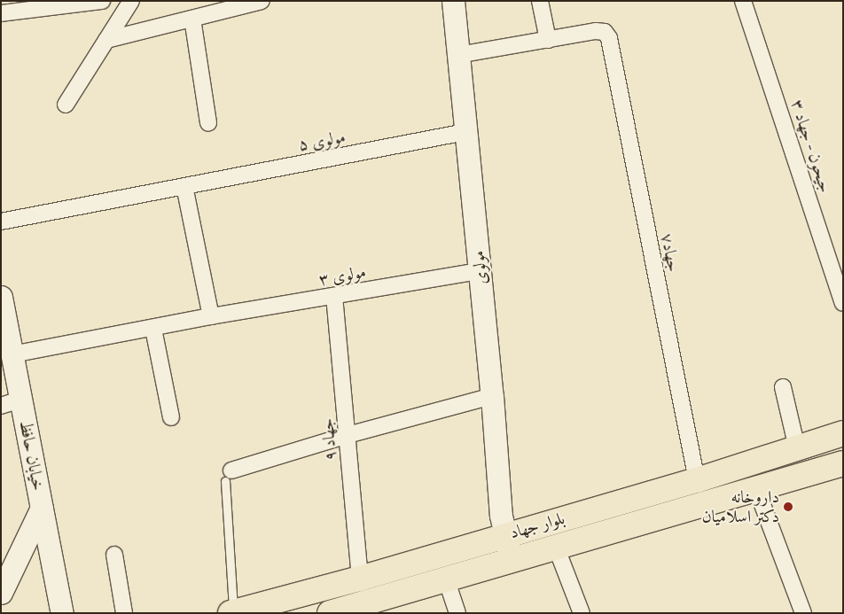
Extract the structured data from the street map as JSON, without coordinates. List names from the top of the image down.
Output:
{
  "streets": {
    "main road": ["بلوار جهاد"],
    "street": [
      "مولوی ۵",
      "جیحون - جهاد ۳",
      "جهاد۷",
      "مولوی",
      "مولوی ۳",
      "جهاد ۹",
      "خیابان حافظ"
    ]
  },
  "crossings": [
    ["مولوی ۵", "مولوی"],
    ["جهاد۷", "بلوار جهاد"],
    ["مولوی", "مولوی ۳"],
    ["مولوی", "بلوار جهاد"],
    ["مولوی ۳", "جهاد ۹"],
    ["مولوی ۳", "خیابان حافظ"],
    ["جهاد ۹", "بلوار جهاد"]
  ],
  "places": ["داروخانه دکتر اسلامیان"]
}
